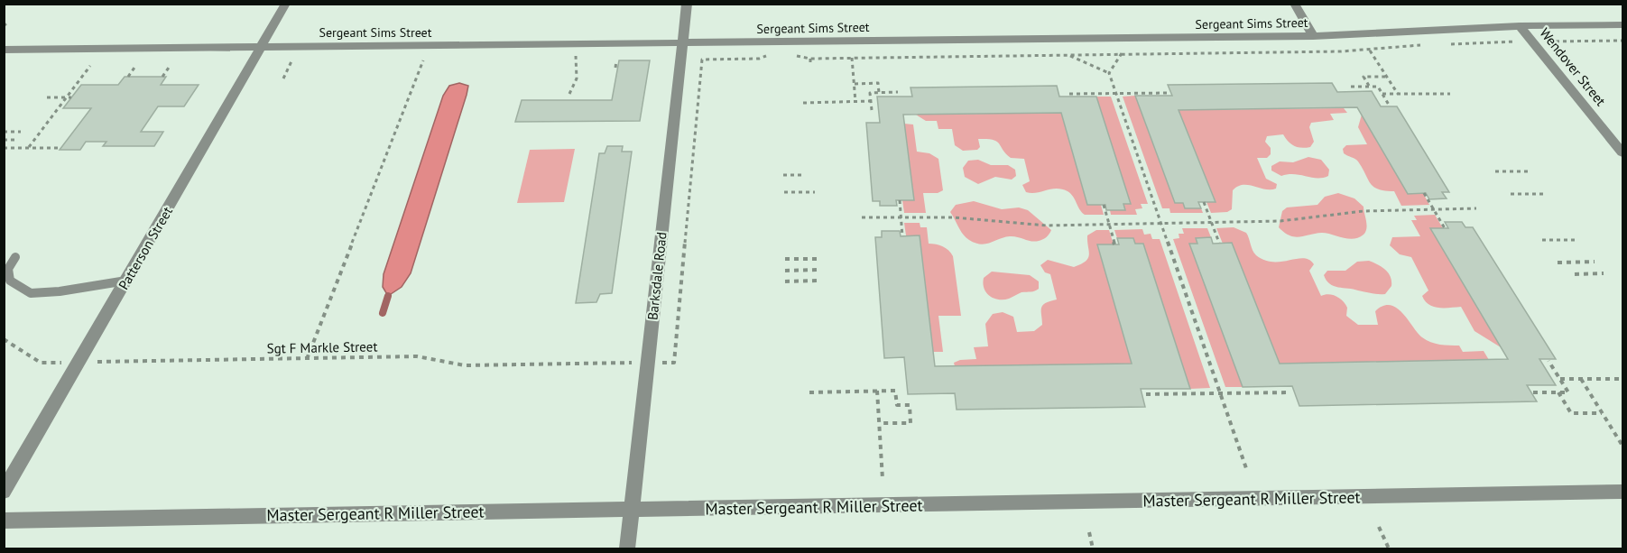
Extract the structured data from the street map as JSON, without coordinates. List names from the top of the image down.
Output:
{
  "streets": {
    "street": [
      "Sergeant Sims Street",
      "Wendover Street",
      "Patterson Street",
      "Barksdale Road",
      "Master Sergeant R Miller Street"
    ],
    "path": ["Sgt F Markle Street"]
  },
  "crossings": [
    ["Sergeant Sims Street", "Wendover Street"],
    ["Sergeant Sims Street", "Patterson Street"],
    ["Sergeant Sims Street", "Barksdale Road"],
    ["Patterson Street", "Sgt F Markle Street"],
    ["Barksdale Road", "Sgt F Markle Street"],
    ["Barksdale Road", "Master Sergeant R Miller Street"]
  ]
}
